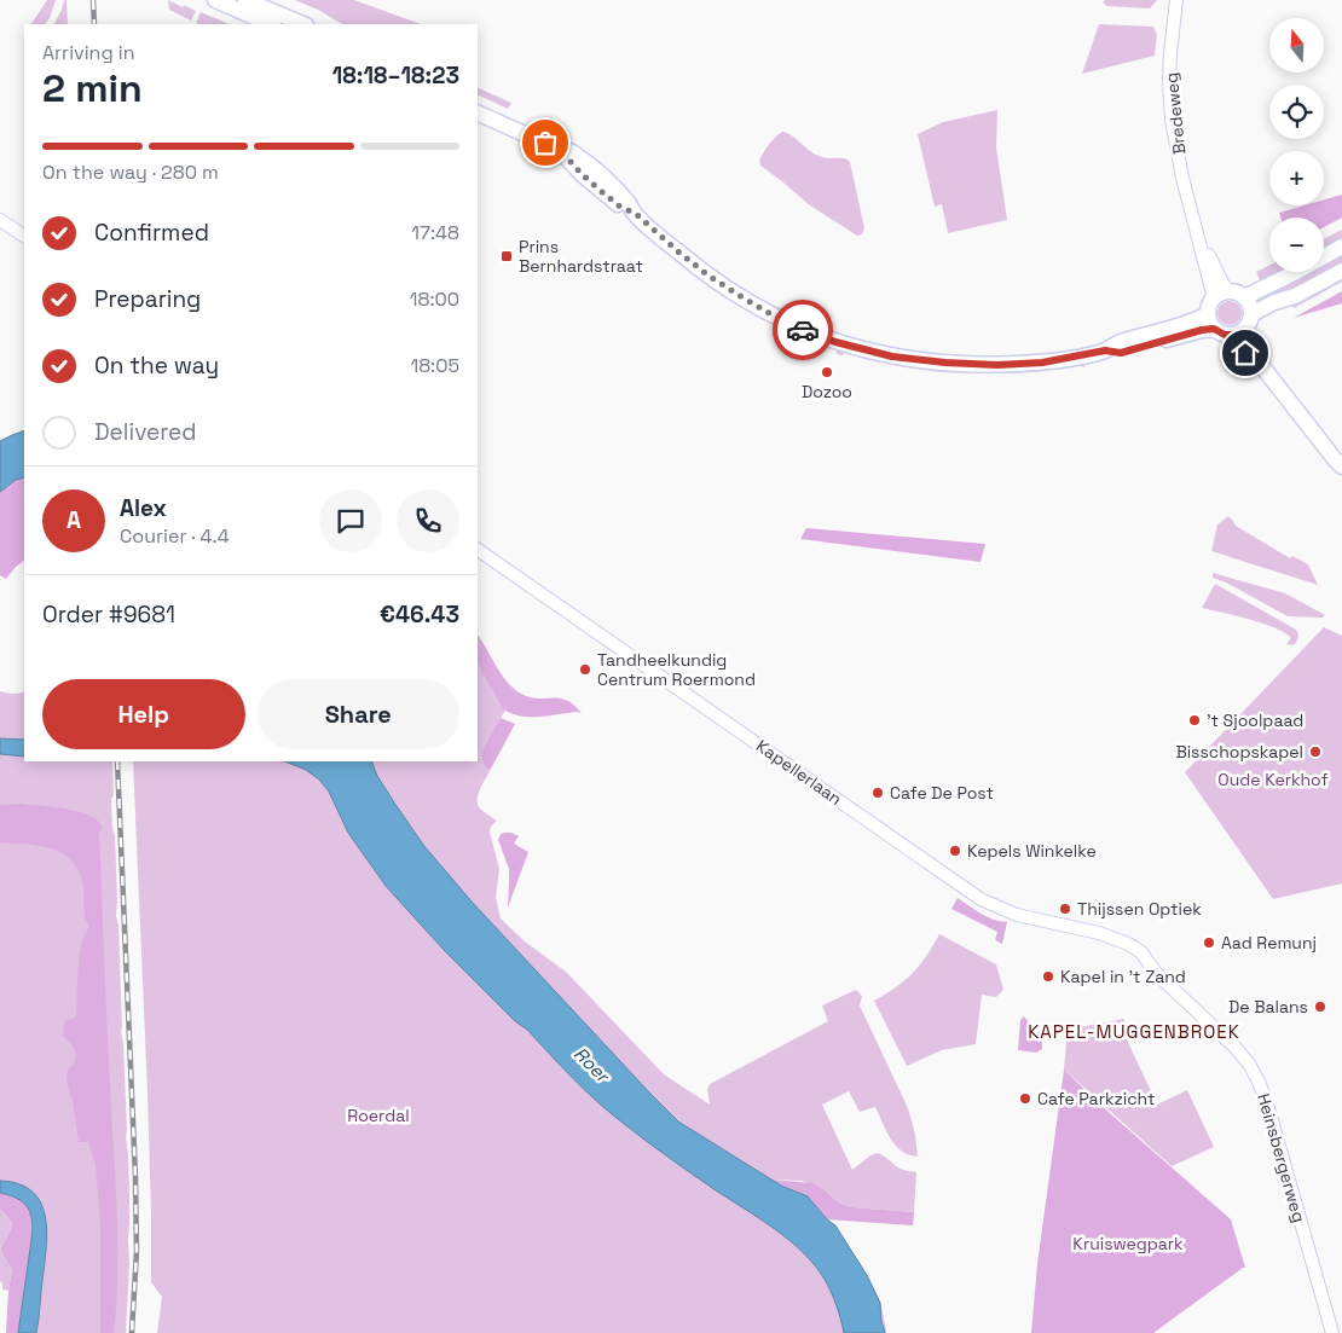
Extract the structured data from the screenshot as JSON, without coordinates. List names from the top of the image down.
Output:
{
  "streets": {
    "street": ["Bredeweg", "Kapellerlaan", "Heinsbergerweg"]
  },
  "crossings": [
    ["Kapellerlaan", "Heinsbergerweg"]
  ],
  "districts": ["KAPEL-MUGGENBROEK"],
  "water": ["Roer"],
  "parks": ["Oude Kerkhof", "Roerdal", "Kruiswegpark"],
  "places": {
    "transit": ["Prins Bernhardstraat"],
    "other": [
      "Dozoo",
      "Tandheelkundig Centrum Roermond",
      "'t Sjoolpaad",
      "Bisschopskapel",
      "Cafe De Post",
      "Kepels Winkelke",
      "Thijssen Optiek",
      "Aad Remunj",
      "Kapel in 't Zand",
      "De Balans",
      "Cafe Parkzicht"
    ]
  },
  "north": "top",
  "page": {
    "map_buttons": ["+", "−"],
    "heading": ["2 min", "Arriving in", "18:18–18:23"],
    "panel": [
      "Alex",
      "Courier · 4.4",
      "Order #9681",
      "€46.43"
    ],
    "bar": "On the way · 280 m",
    "list": [
      ["Confirmed", "17:48"],
      ["Preparing", "18:00"],
      ["On the way", "18:05"],
      "Delivered"
    ],
    "round": "A",
    "buttons": ["Help", "Share"]
  }
}
